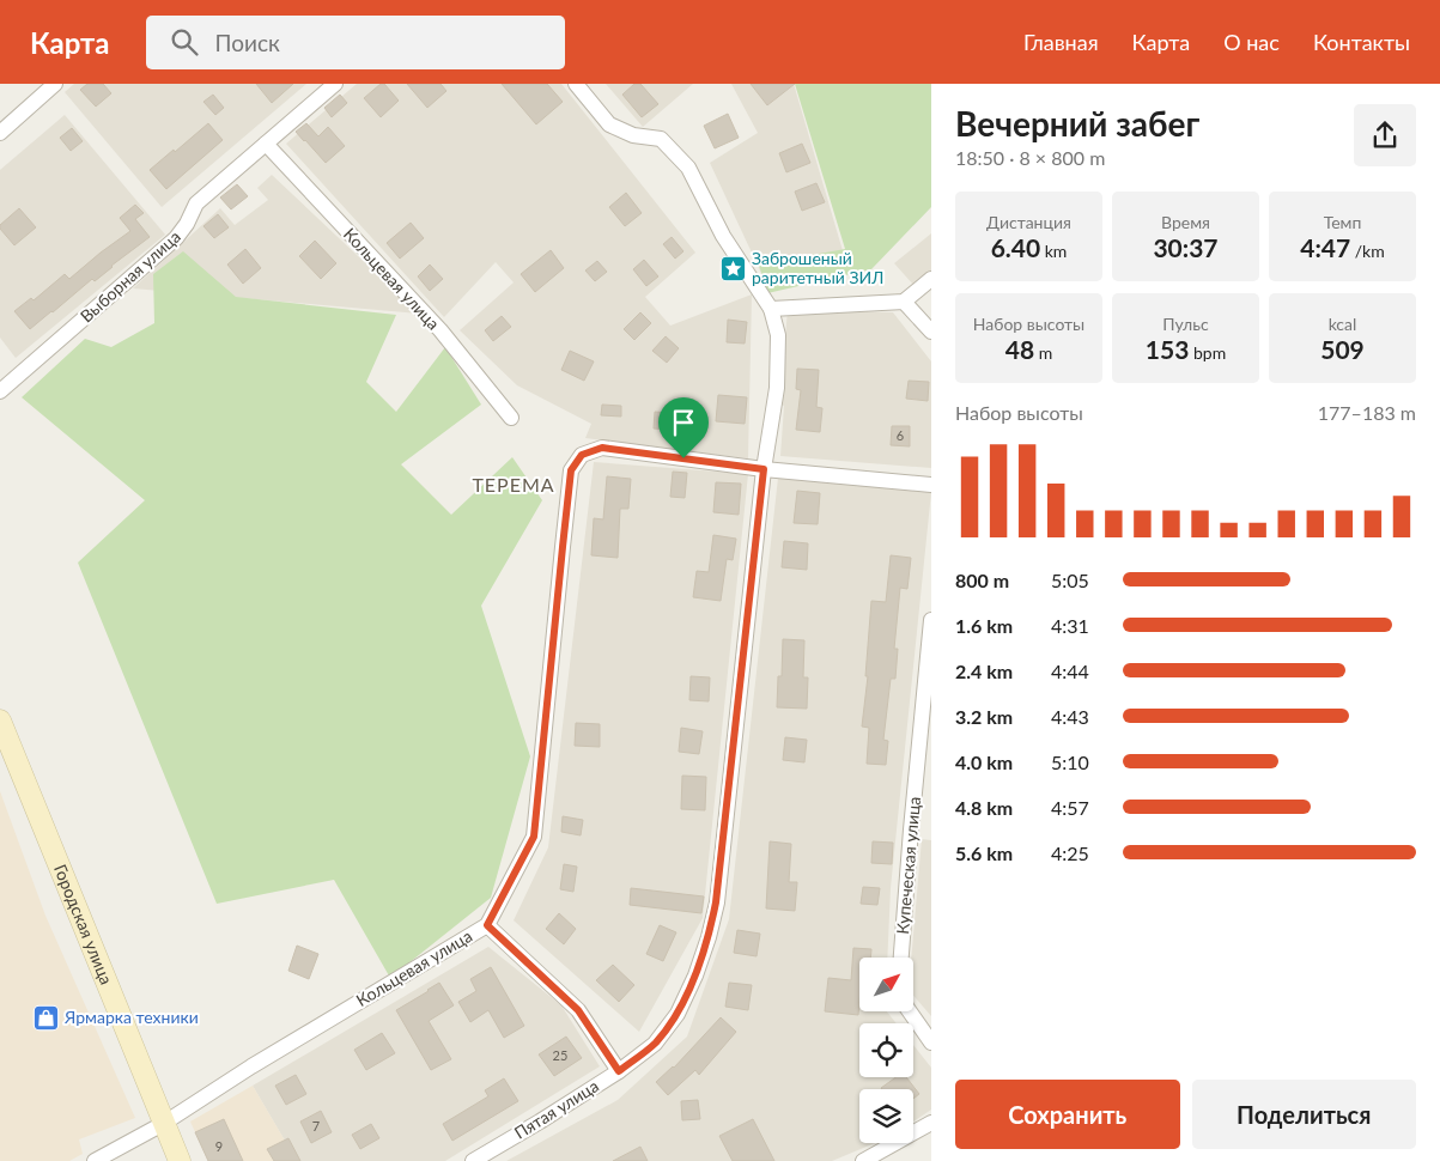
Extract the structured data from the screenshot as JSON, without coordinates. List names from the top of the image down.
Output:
{
  "streets": {
    "street": [
      "Выборная улица",
      "Кольцевая улица",
      "Купеческая улица",
      "Городская улица",
      "Пятая улица"
    ]
  },
  "crossings": [
    ["Выборная улица", "Кольцевая улица"],
    ["Кольцевая улица", "Городская улица"],
    ["Кольцевая улица", "Пятая улица"]
  ],
  "districts": ["ТЕРЕМА"],
  "places": {
    "place": ["Заброшеный раритетный ЗИЛ"],
    "shop": ["Ярмарка техники"]
  },
  "house_numbers": [
    "6",
    "25",
    "7",
    "9"
  ],
  "north": "top right",
  "page": {
    "header": "Карта",
    "search": "Поиск",
    "nav": [
      "Главная",
      "Карта",
      "О нас",
      "Контакты"
    ],
    "heading": ["Вечерний забег", "18:50 · 8 × 800 m"],
    "stats": [
      ["Дистанция", "6.40 km"],
      ["Время", "30:37"],
      ["Темп", "4:47 /km"],
      ["Набор высоты", "48 m"],
      ["Пульс", "153 bpm"],
      ["kcal", "509"]
    ],
    "chart": ["Набор высоты", "177–183 m"],
    "list": [
      {
        "name": "800 m",
        "note": "5:05"
      },
      {
        "name": "1.6 km",
        "note": "4:31"
      },
      {
        "name": "2.4 km",
        "note": "4:44"
      },
      {
        "name": "3.2 km",
        "note": "4:43"
      },
      {
        "name": "4.0 km",
        "note": "5:10"
      },
      {
        "name": "4.8 km",
        "note": "4:57"
      },
      {
        "name": "5.6 km",
        "note": "4:25"
      }
    ],
    "buttons": ["Сохранить", "Поделиться"]
  }
}
